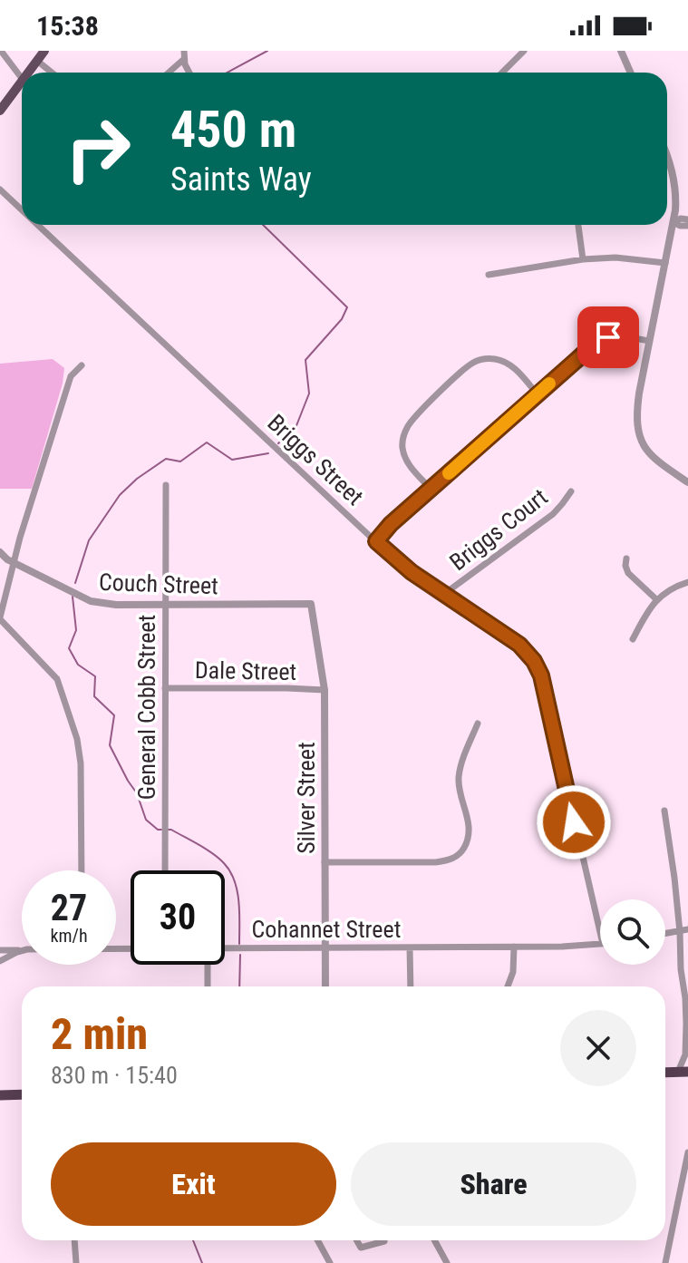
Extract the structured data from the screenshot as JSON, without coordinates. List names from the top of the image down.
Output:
{
  "streets": {
    "street": [
      "Briggs Street",
      "Briggs Court",
      "Couch Street",
      "Dale Street",
      "General Cobb Street",
      "Silver Street",
      "Cohannet Street"
    ]
  },
  "crossings": [
    ["Briggs Street", "Briggs Court"],
    ["Couch Street", "General Cobb Street"],
    ["Couch Street", "Silver Street"],
    ["Dale Street", "General Cobb Street"],
    ["Dale Street", "Silver Street"],
    ["Silver Street", "Cohannet Street"]
  ],
  "page": {
    "status": "15:38",
    "turn": ["450 m", "Saints Way"],
    "speed": "27 km/h",
    "limit": "30",
    "heading": ["2 min", "830 m · 15:40"],
    "buttons": ["Exit", "Share"]
  }
}
